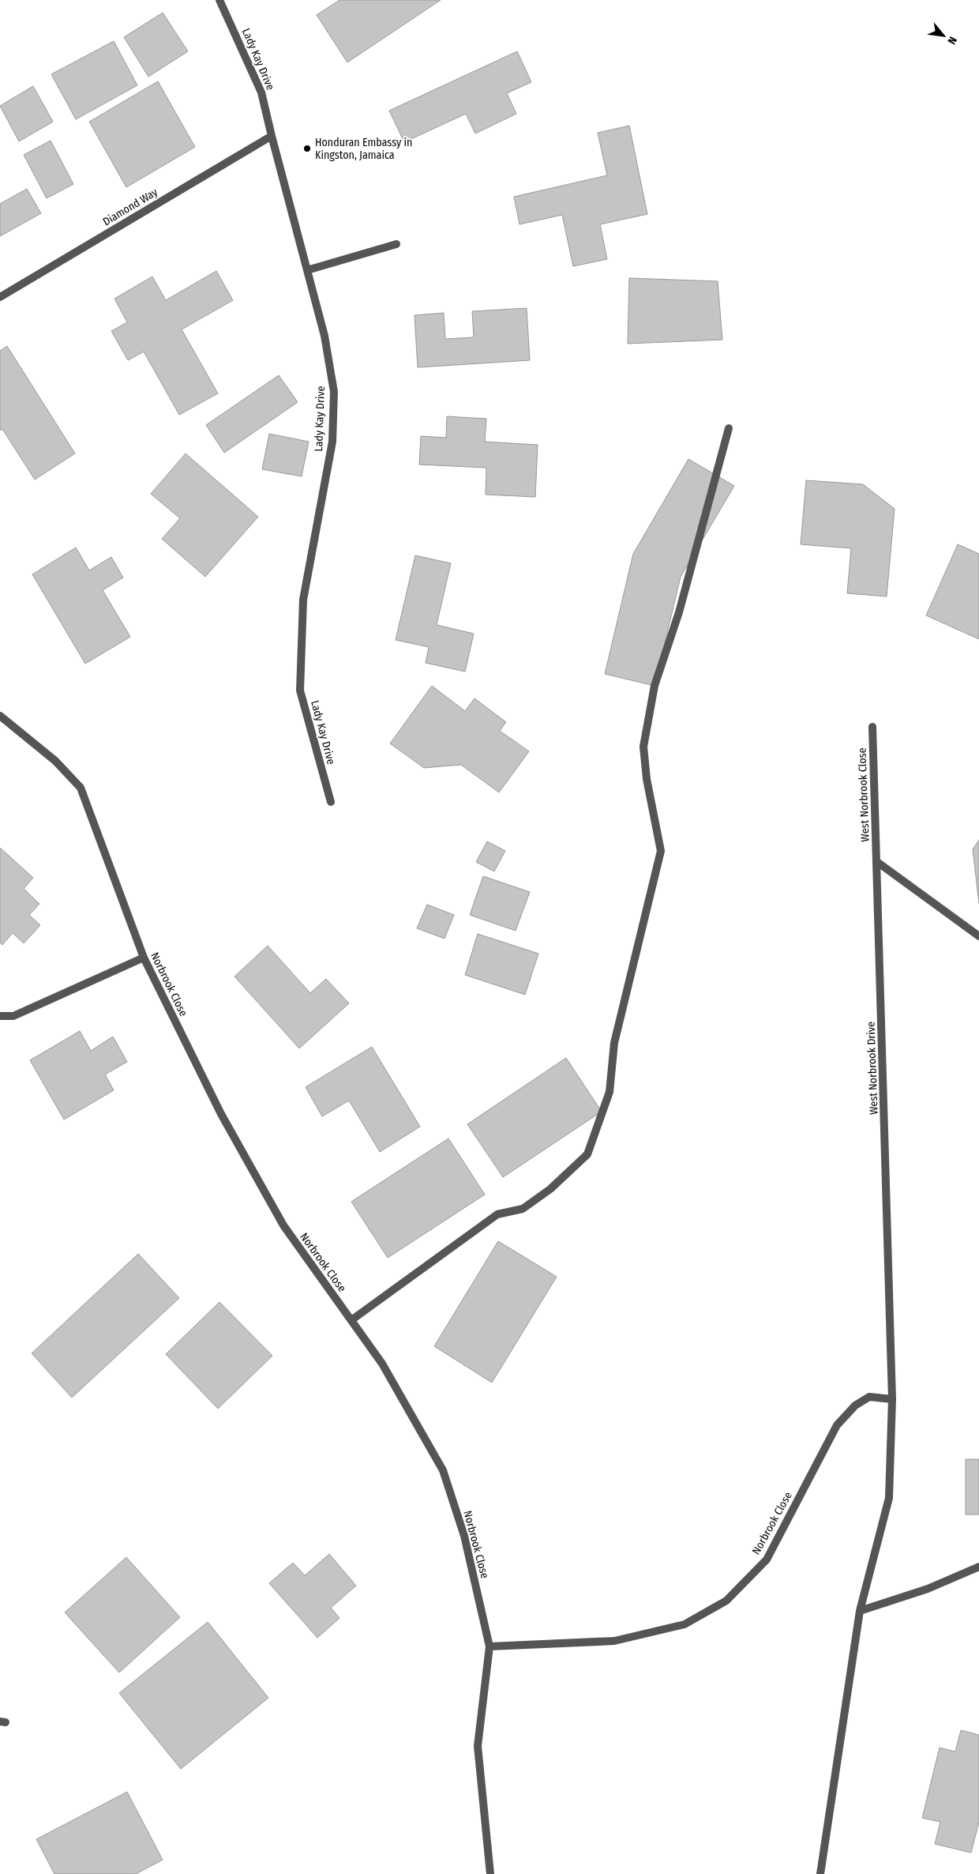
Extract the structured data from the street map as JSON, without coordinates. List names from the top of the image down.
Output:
{
  "streets": {
    "street": [
      "Lady Kay Drive",
      "Diamond Way",
      "West Norbrook Close",
      "Norbrook Close",
      "West Norbrook Drive"
    ]
  },
  "crossings": [
    ["Lady Kay Drive", "Diamond Way"],
    ["West Norbrook Close", "West Norbrook Drive"],
    ["Norbrook Close", "West Norbrook Drive"]
  ],
  "places": ["Honduran Embassy in Kingston, Jamaica"],
  "north": "bottom right"
}
